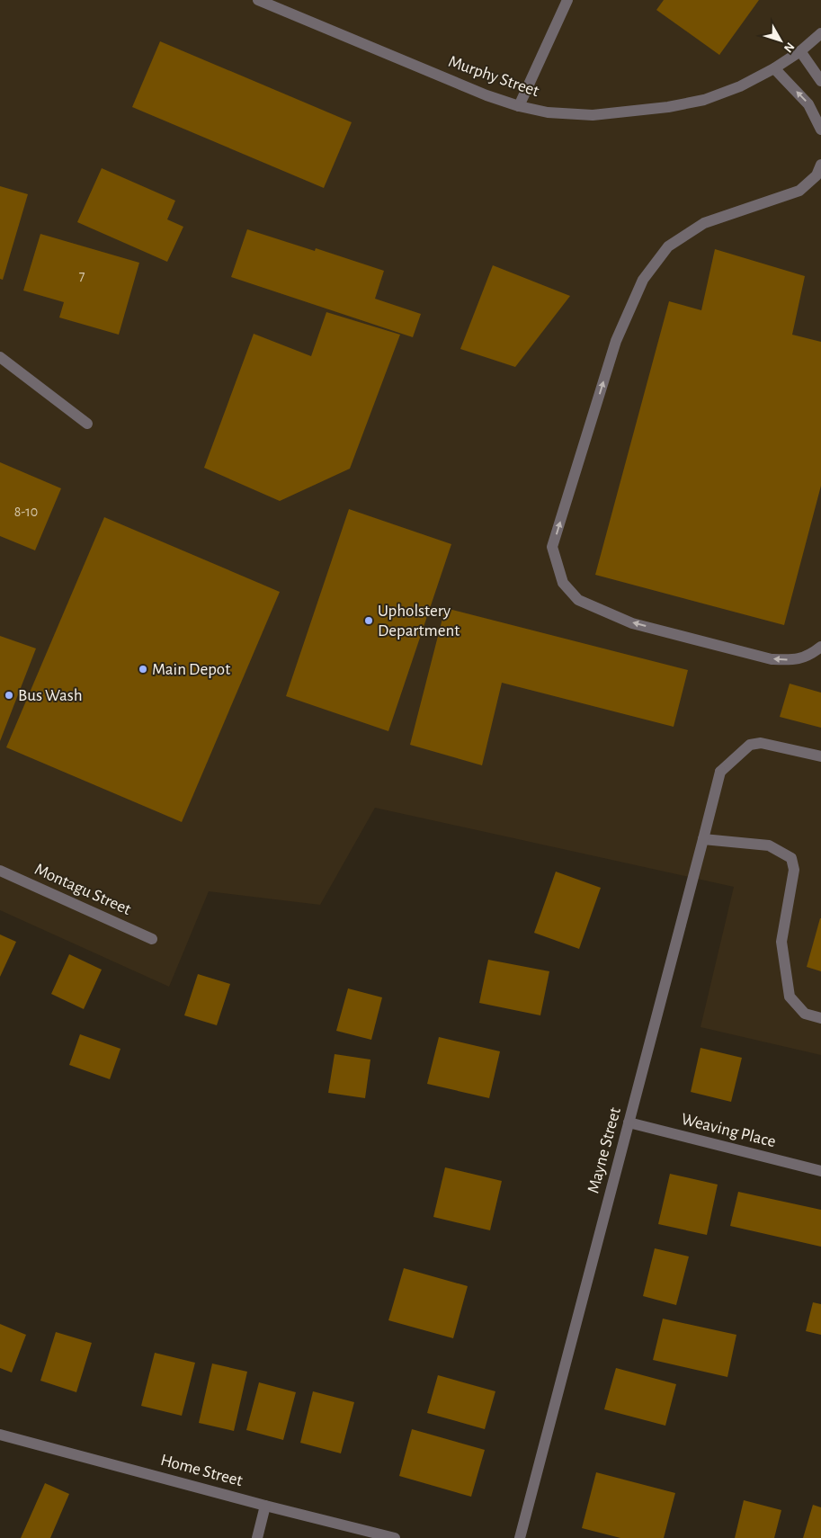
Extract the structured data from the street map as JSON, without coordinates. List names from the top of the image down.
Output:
{
  "streets": {
    "street": [
      "Murphy Street",
      "Montagu Street",
      "Weaving Place",
      "Mayne Street",
      "Home Street"
    ]
  },
  "crossings": [
    ["Weaving Place", "Mayne Street"]
  ],
  "places": ["Upholstery Department", "Main Depot", "Bus Wash"],
  "house_numbers": ["7", "8-10"],
  "north": "bottom right"
}
